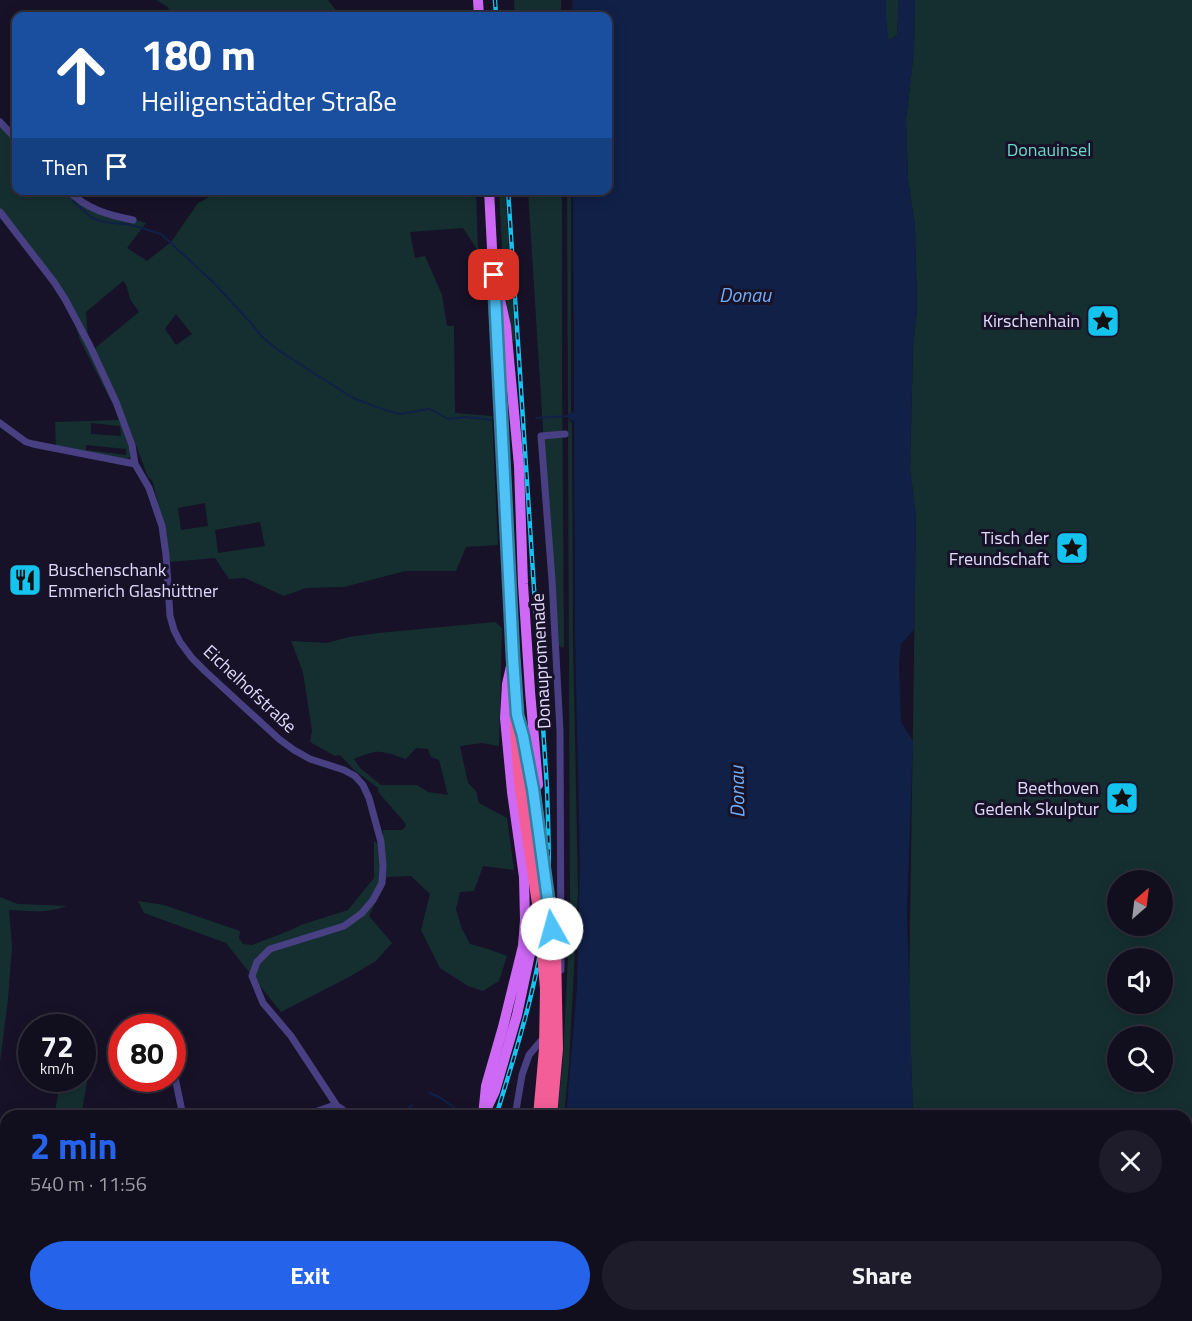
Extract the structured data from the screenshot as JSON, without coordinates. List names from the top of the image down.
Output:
{
  "streets": {
    "street": ["Donaupromenade", "Eichelhofstraße"]
  },
  "water": ["Donau"],
  "parks": ["Donauinsel"],
  "places": {
    "place": ["Kirschenhain", "Tisch der Freundschaft", "Beethoven Gedenk Skulptur"],
    "restaurant": ["Buschenschank Emmerich Glashüttner"]
  },
  "north": "top right",
  "page": {
    "turn": ["180 m", "Heiligenstädter Straße"],
    "then": "Then",
    "speed": "72 km/h",
    "limit": "80",
    "heading": ["2 min", "540 m · 11:56"],
    "buttons": ["Exit", "Share"]
  }
}
